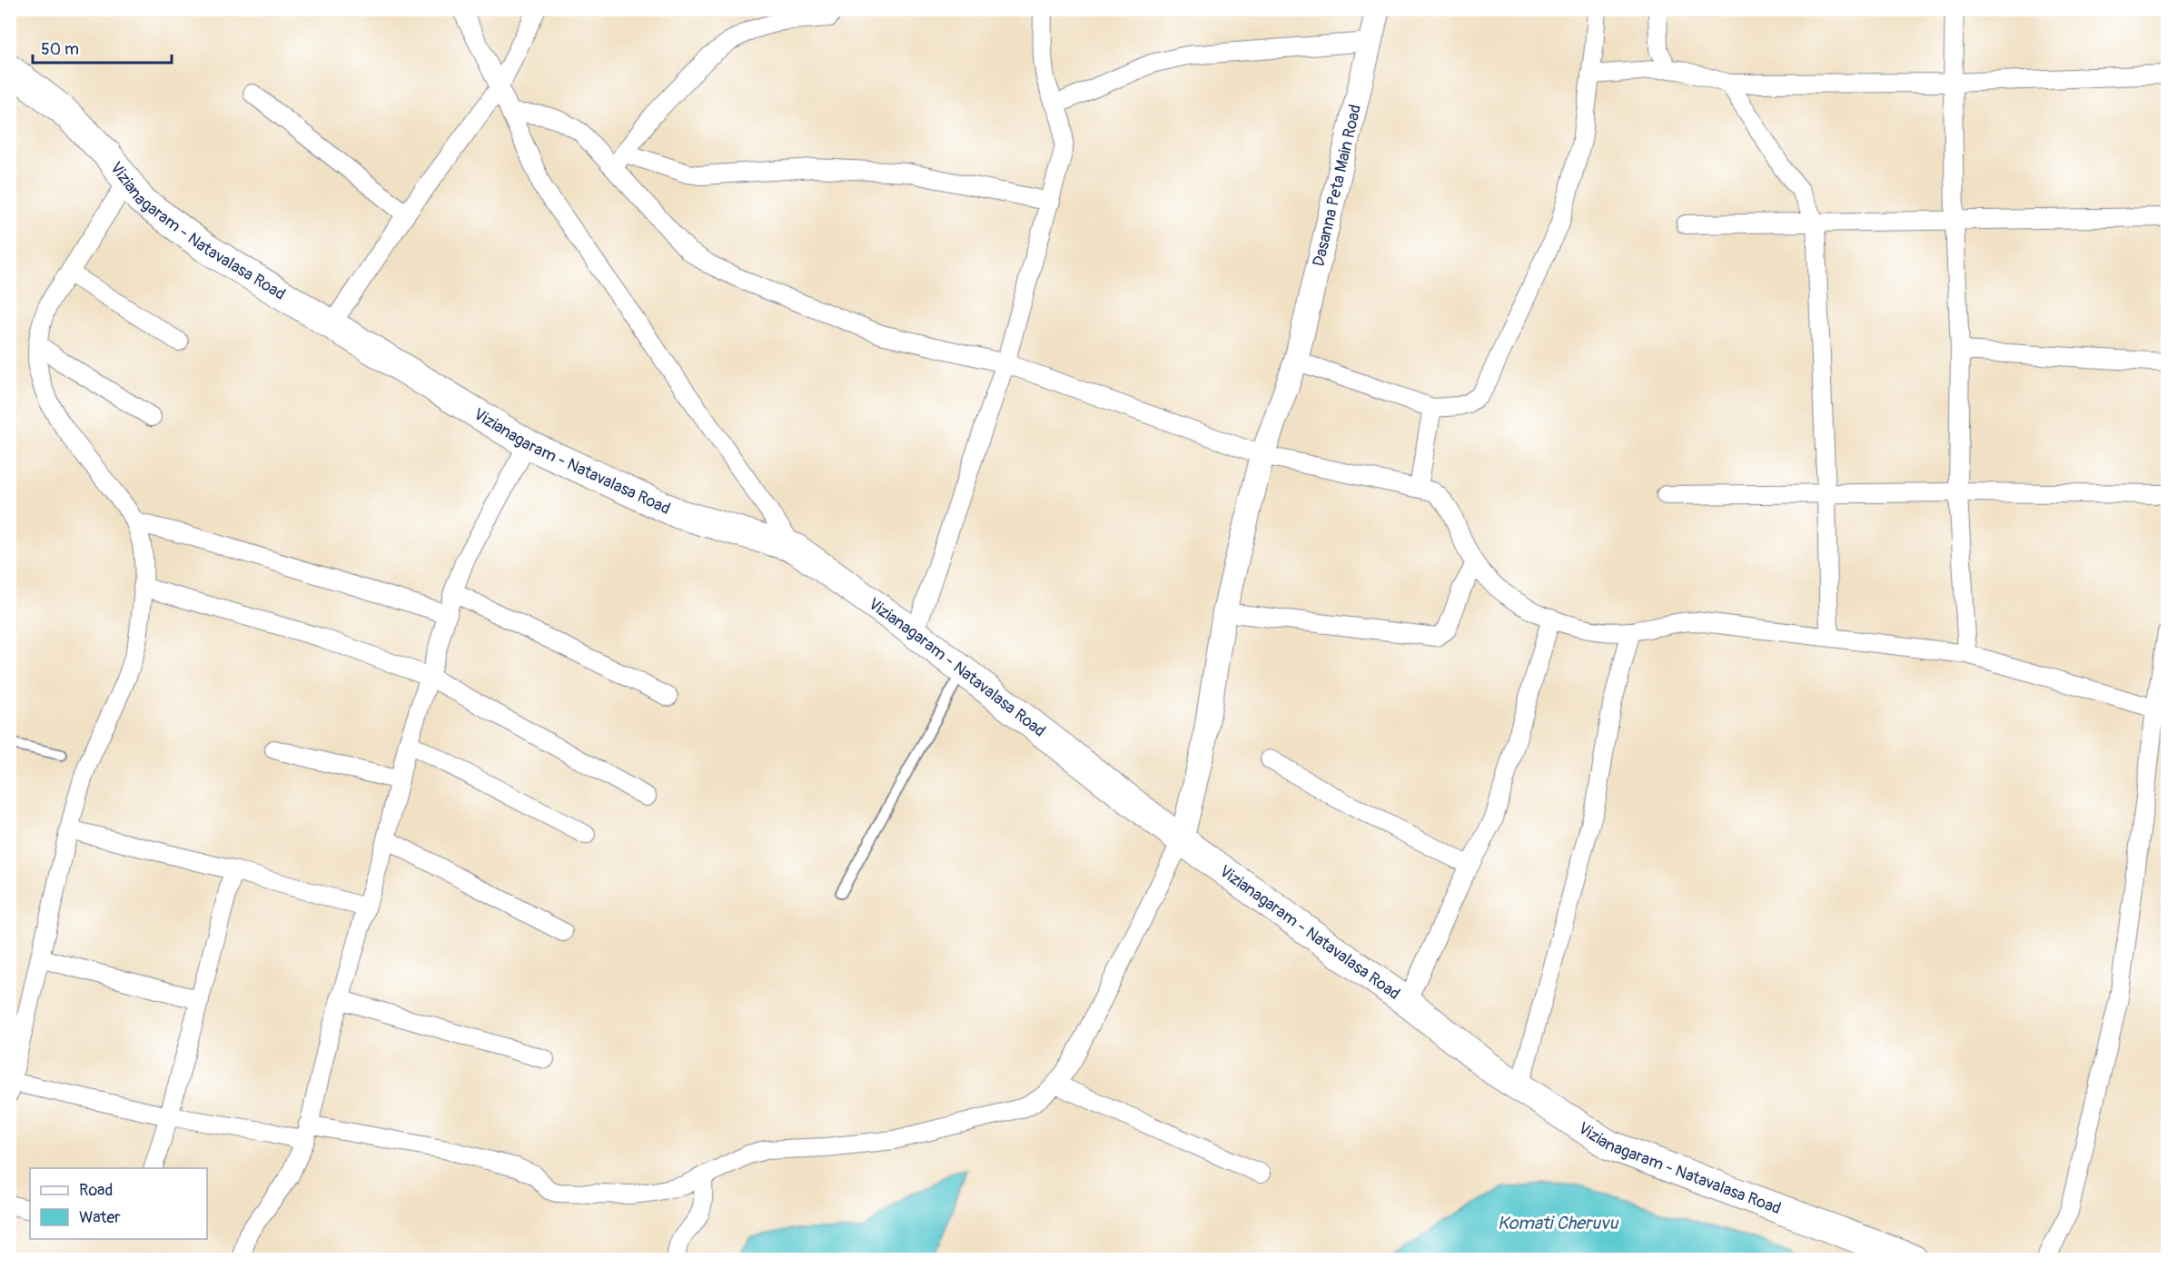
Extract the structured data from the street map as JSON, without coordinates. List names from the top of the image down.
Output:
{
  "streets": {
    "main road": ["Vizianagaram - Natavalasa Road"],
    "street": ["Dasanna Peta Main Road"]
  },
  "crossings": [
    ["Dasanna Peta Main Road", "Vizianagaram - Natavalasa Road"]
  ],
  "water": ["Komati Cheruvu"],
  "legend": ["Road", "Water"],
  "scale_bar": "50 m"
}
